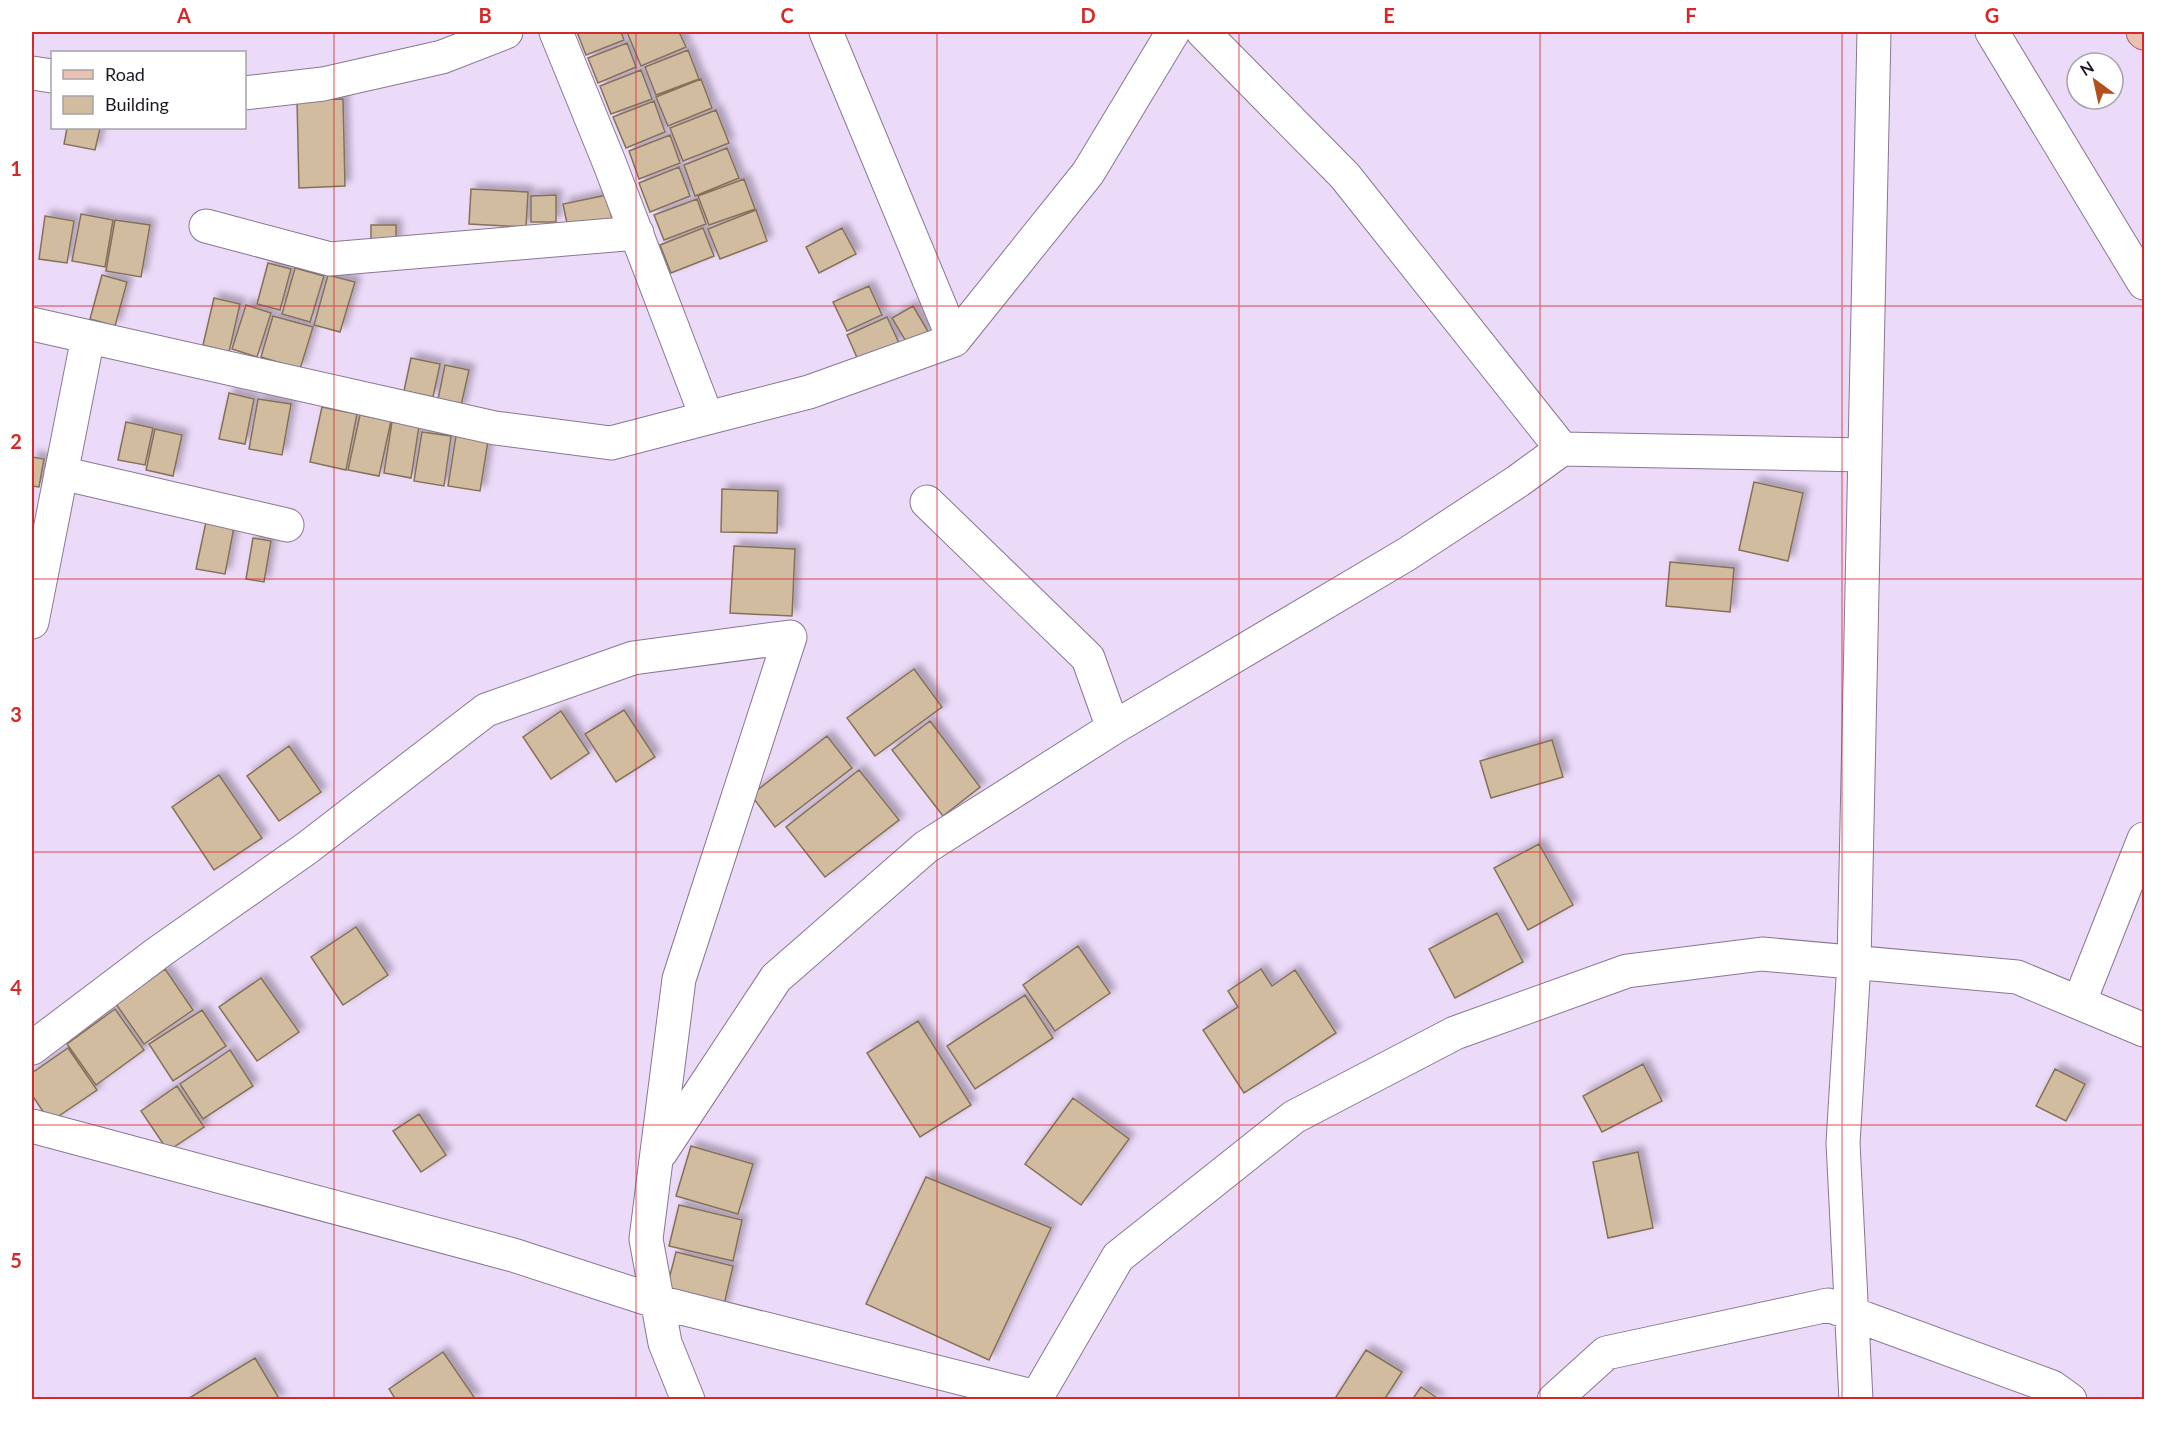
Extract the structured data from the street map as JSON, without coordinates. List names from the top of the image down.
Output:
{
  "legend": ["Road", "Building"],
  "north": "top left",
  "grid": {
    "columns": [
      "A",
      "B",
      "C",
      "D",
      "E",
      "F",
      "G"
    ],
    "rows": [
      "1",
      "2",
      "3",
      "4",
      "5"
    ]
  }
}
